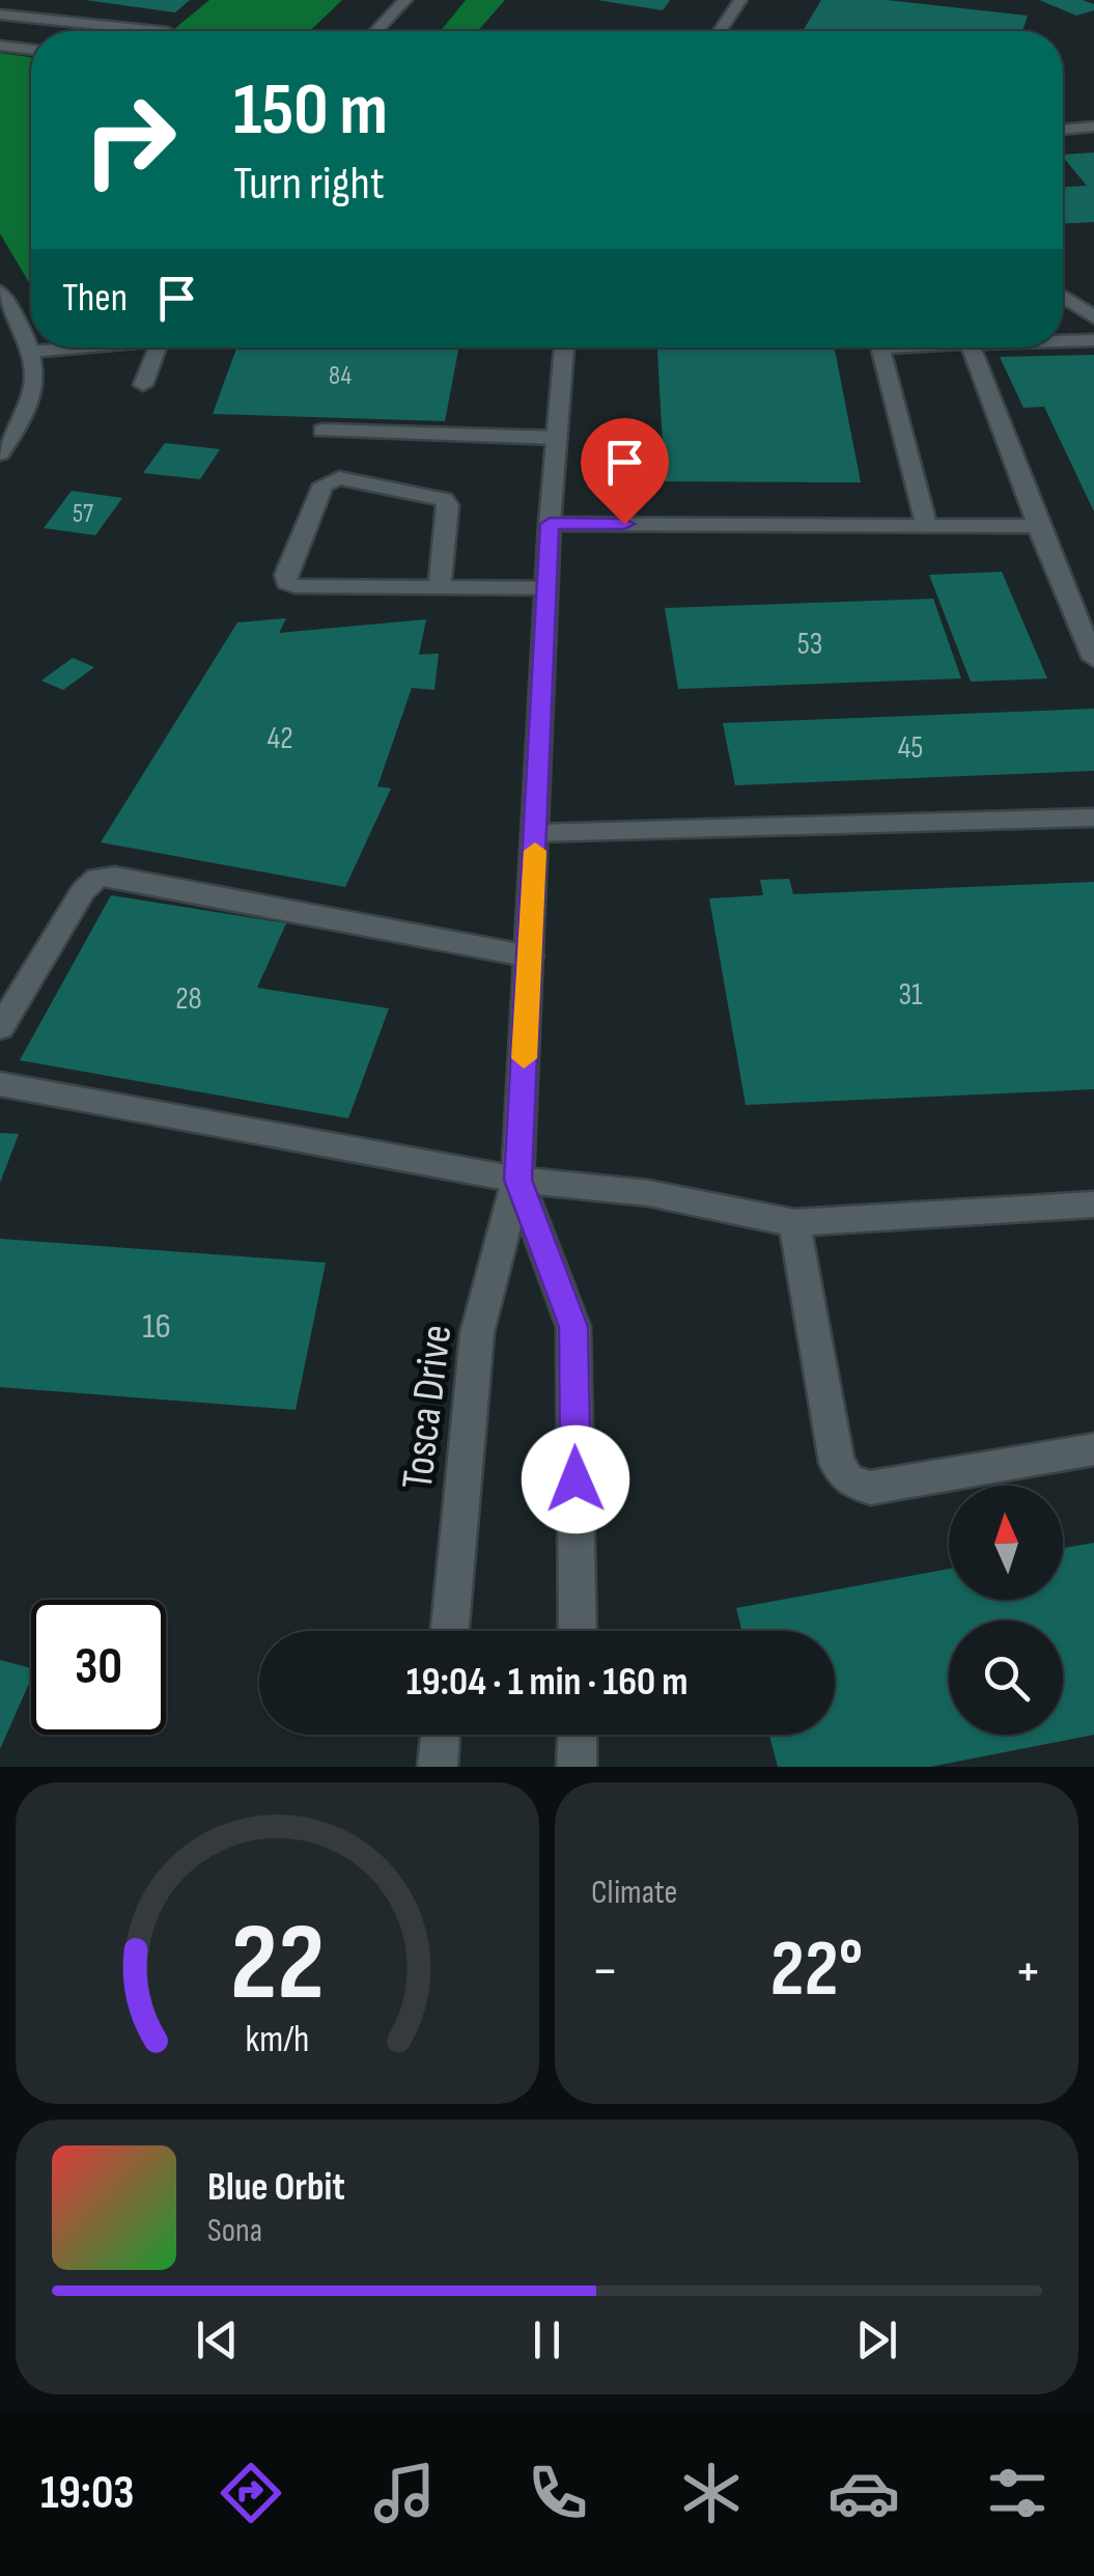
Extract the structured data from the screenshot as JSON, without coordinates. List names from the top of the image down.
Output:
{
  "streets": {
    "street": ["Tosca Drive"]
  },
  "house_numbers": [
    "84",
    "57",
    "53",
    "42",
    "45",
    "31",
    "28",
    "16"
  ],
  "north": "top",
  "page": {
    "turn": ["150 m", "Turn right"],
    "then": "Then",
    "limit": "30",
    "trip": "19:04 · 1 min · 160 m",
    "tile": "Climate",
    "heat": ["−", "22°", "+"],
    "song": ["Blue Orbit", "Sona"],
    "tabs": "19:03",
    "gauge": ["22", "km/h"]
  }
}
